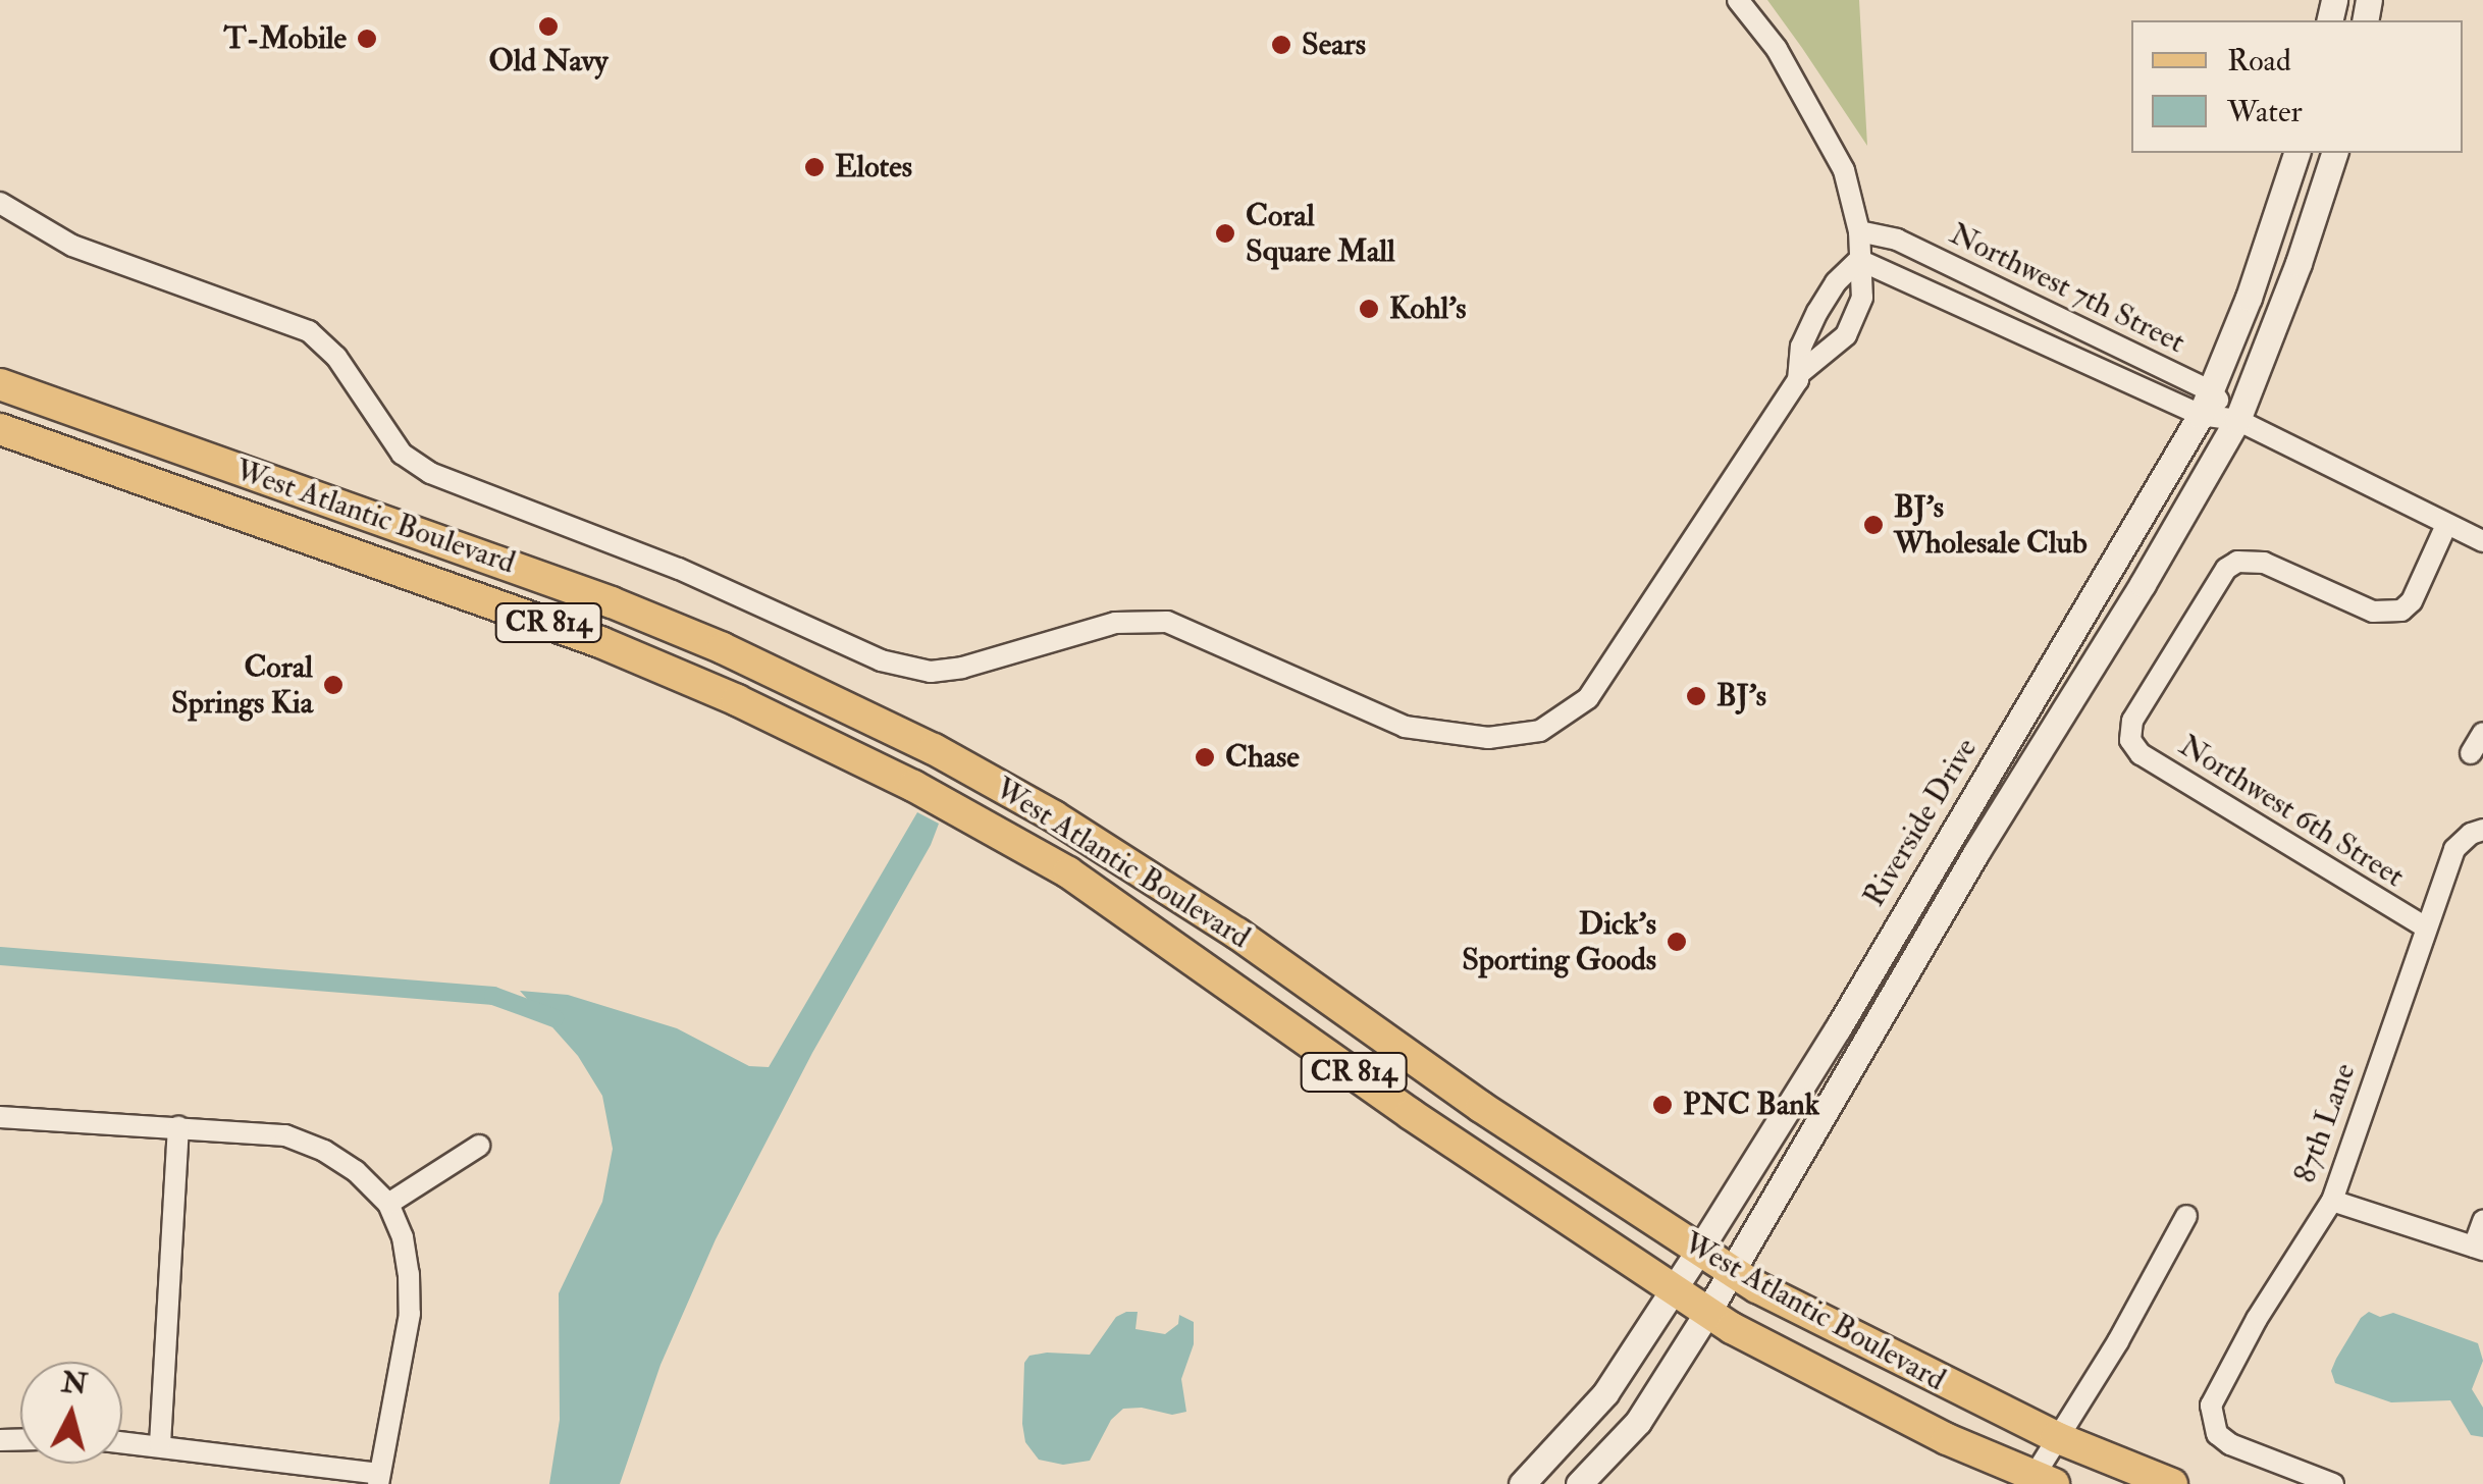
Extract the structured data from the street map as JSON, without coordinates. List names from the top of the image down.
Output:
{
  "streets": {
    "main road": ["West Atlantic Boulevard", "CR 814"],
    "street": [
      "Northwest 7th Street",
      "Northwest 6th Street",
      "Riverside Drive",
      "87th Lane"
    ]
  },
  "crossings": [
    ["Northwest 7th Street", "Northwest 6th Street"],
    ["Northwest 7th Street", "Riverside Drive"],
    ["West Atlantic Boulevard", "Riverside Drive"],
    ["Northwest 6th Street", "87th Lane"]
  ],
  "places": [
    "Old Navy",
    "T-Mobile",
    "Sears",
    "Elotes",
    "Coral Square Mall",
    "Kohl's",
    "BJ's Wholesale Club",
    "Coral Springs Kia",
    "BJ's",
    "Chase",
    "Dick's Sporting Goods",
    "PNC Bank"
  ],
  "legend": ["Road", "Water"],
  "north": "top"
}
